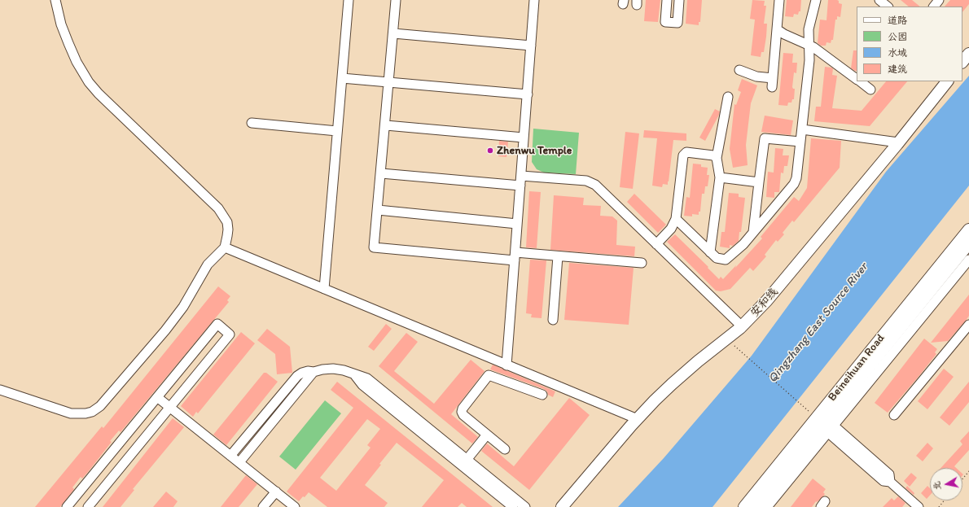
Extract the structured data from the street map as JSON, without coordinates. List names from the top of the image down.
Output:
{
  "streets": {
    "main road": ["安和线", "Beineihuan Road"]
  },
  "water": ["Qingzhang East Source River"],
  "places": ["Zhenwu Temple"],
  "legend": [
    "道路",
    "公园",
    "水域",
    "建筑"
  ],
  "north": "left"
}
